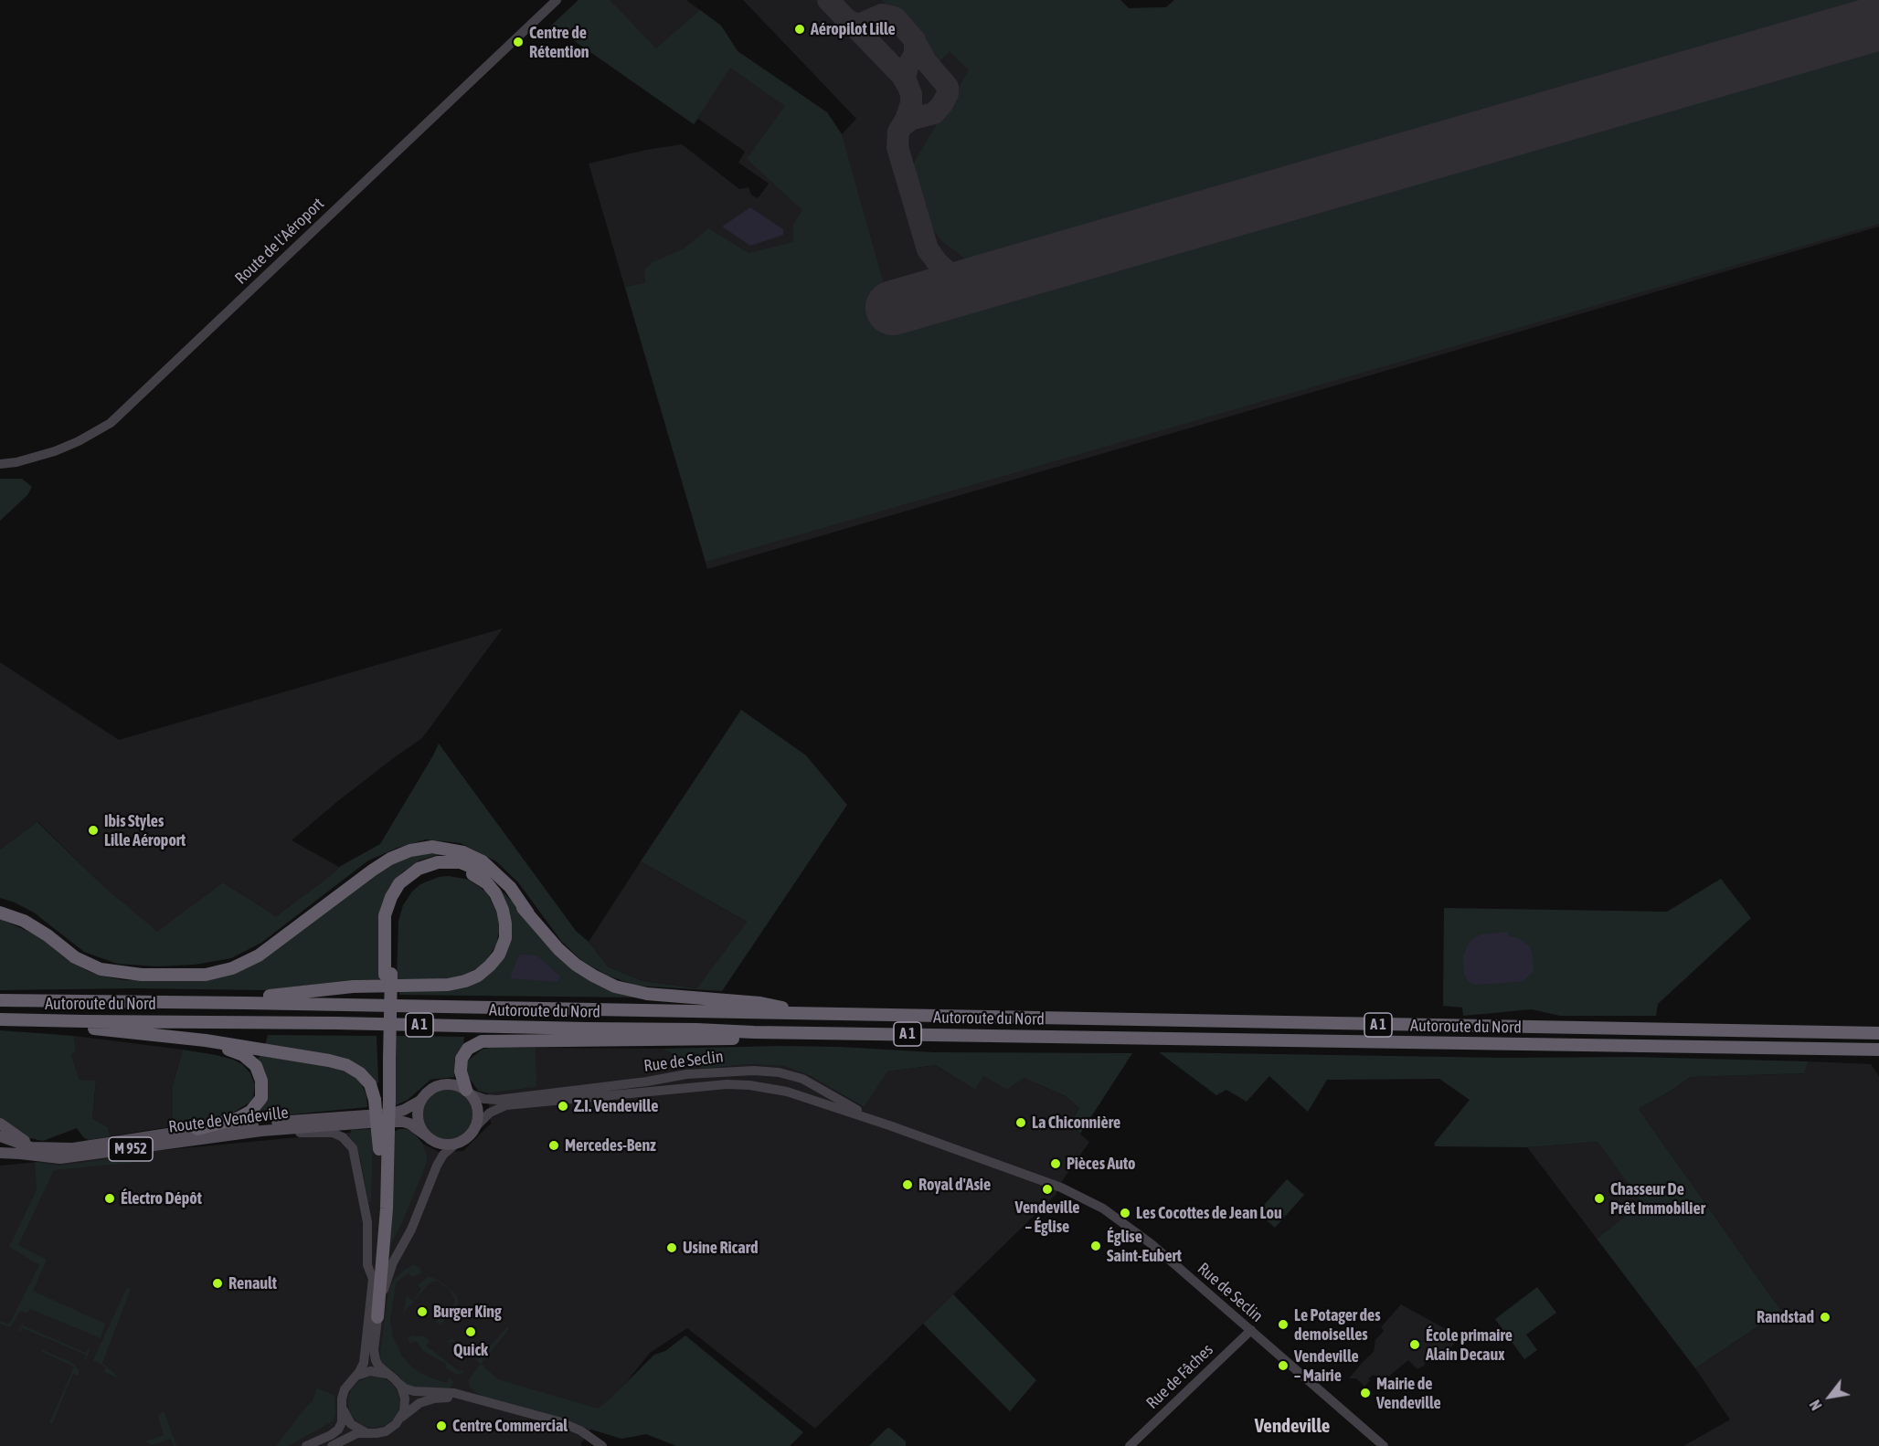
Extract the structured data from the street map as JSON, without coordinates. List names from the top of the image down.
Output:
{
  "streets": {
    "highway": ["Autoroute du Nord", "A 1"],
    "main road": ["Route de Vendeville", "M 952"],
    "street": ["Route de l'Aéroport", "Rue de Seclin", "Rue de Fâches"]
  },
  "crossings": [
    ["Rue de Seclin", "Route de Vendeville"],
    ["Rue de Seclin", "Rue de Fâches"],
    ["Route de Vendeville", "M 952"]
  ],
  "districts": ["Vendeville"],
  "places": [
    "Aéropilot Lille",
    "Centre de Rétention",
    "Ibis Styles Lille Aéroport",
    "Z.I. Vendeville",
    "La Chiconnière",
    "Mercedes-Benz",
    "Pièces Auto",
    "Royal d'Asie",
    "Vendeville – Église",
    "Électro Dépôt",
    "Chasseur De Prêt Immobilier",
    "Les Cocottes de Jean Lou",
    "Église Saint-Eubert",
    "Usine Ricard",
    "Renault",
    "Burger King",
    "Randstad",
    "Le Potager des demoiselles",
    "Quick",
    "École primaire Alain Decaux",
    "Vendeville – Mairie",
    "Mairie de Vendeville",
    "Centre Commercial"
  ],
  "north": "bottom left"
}
